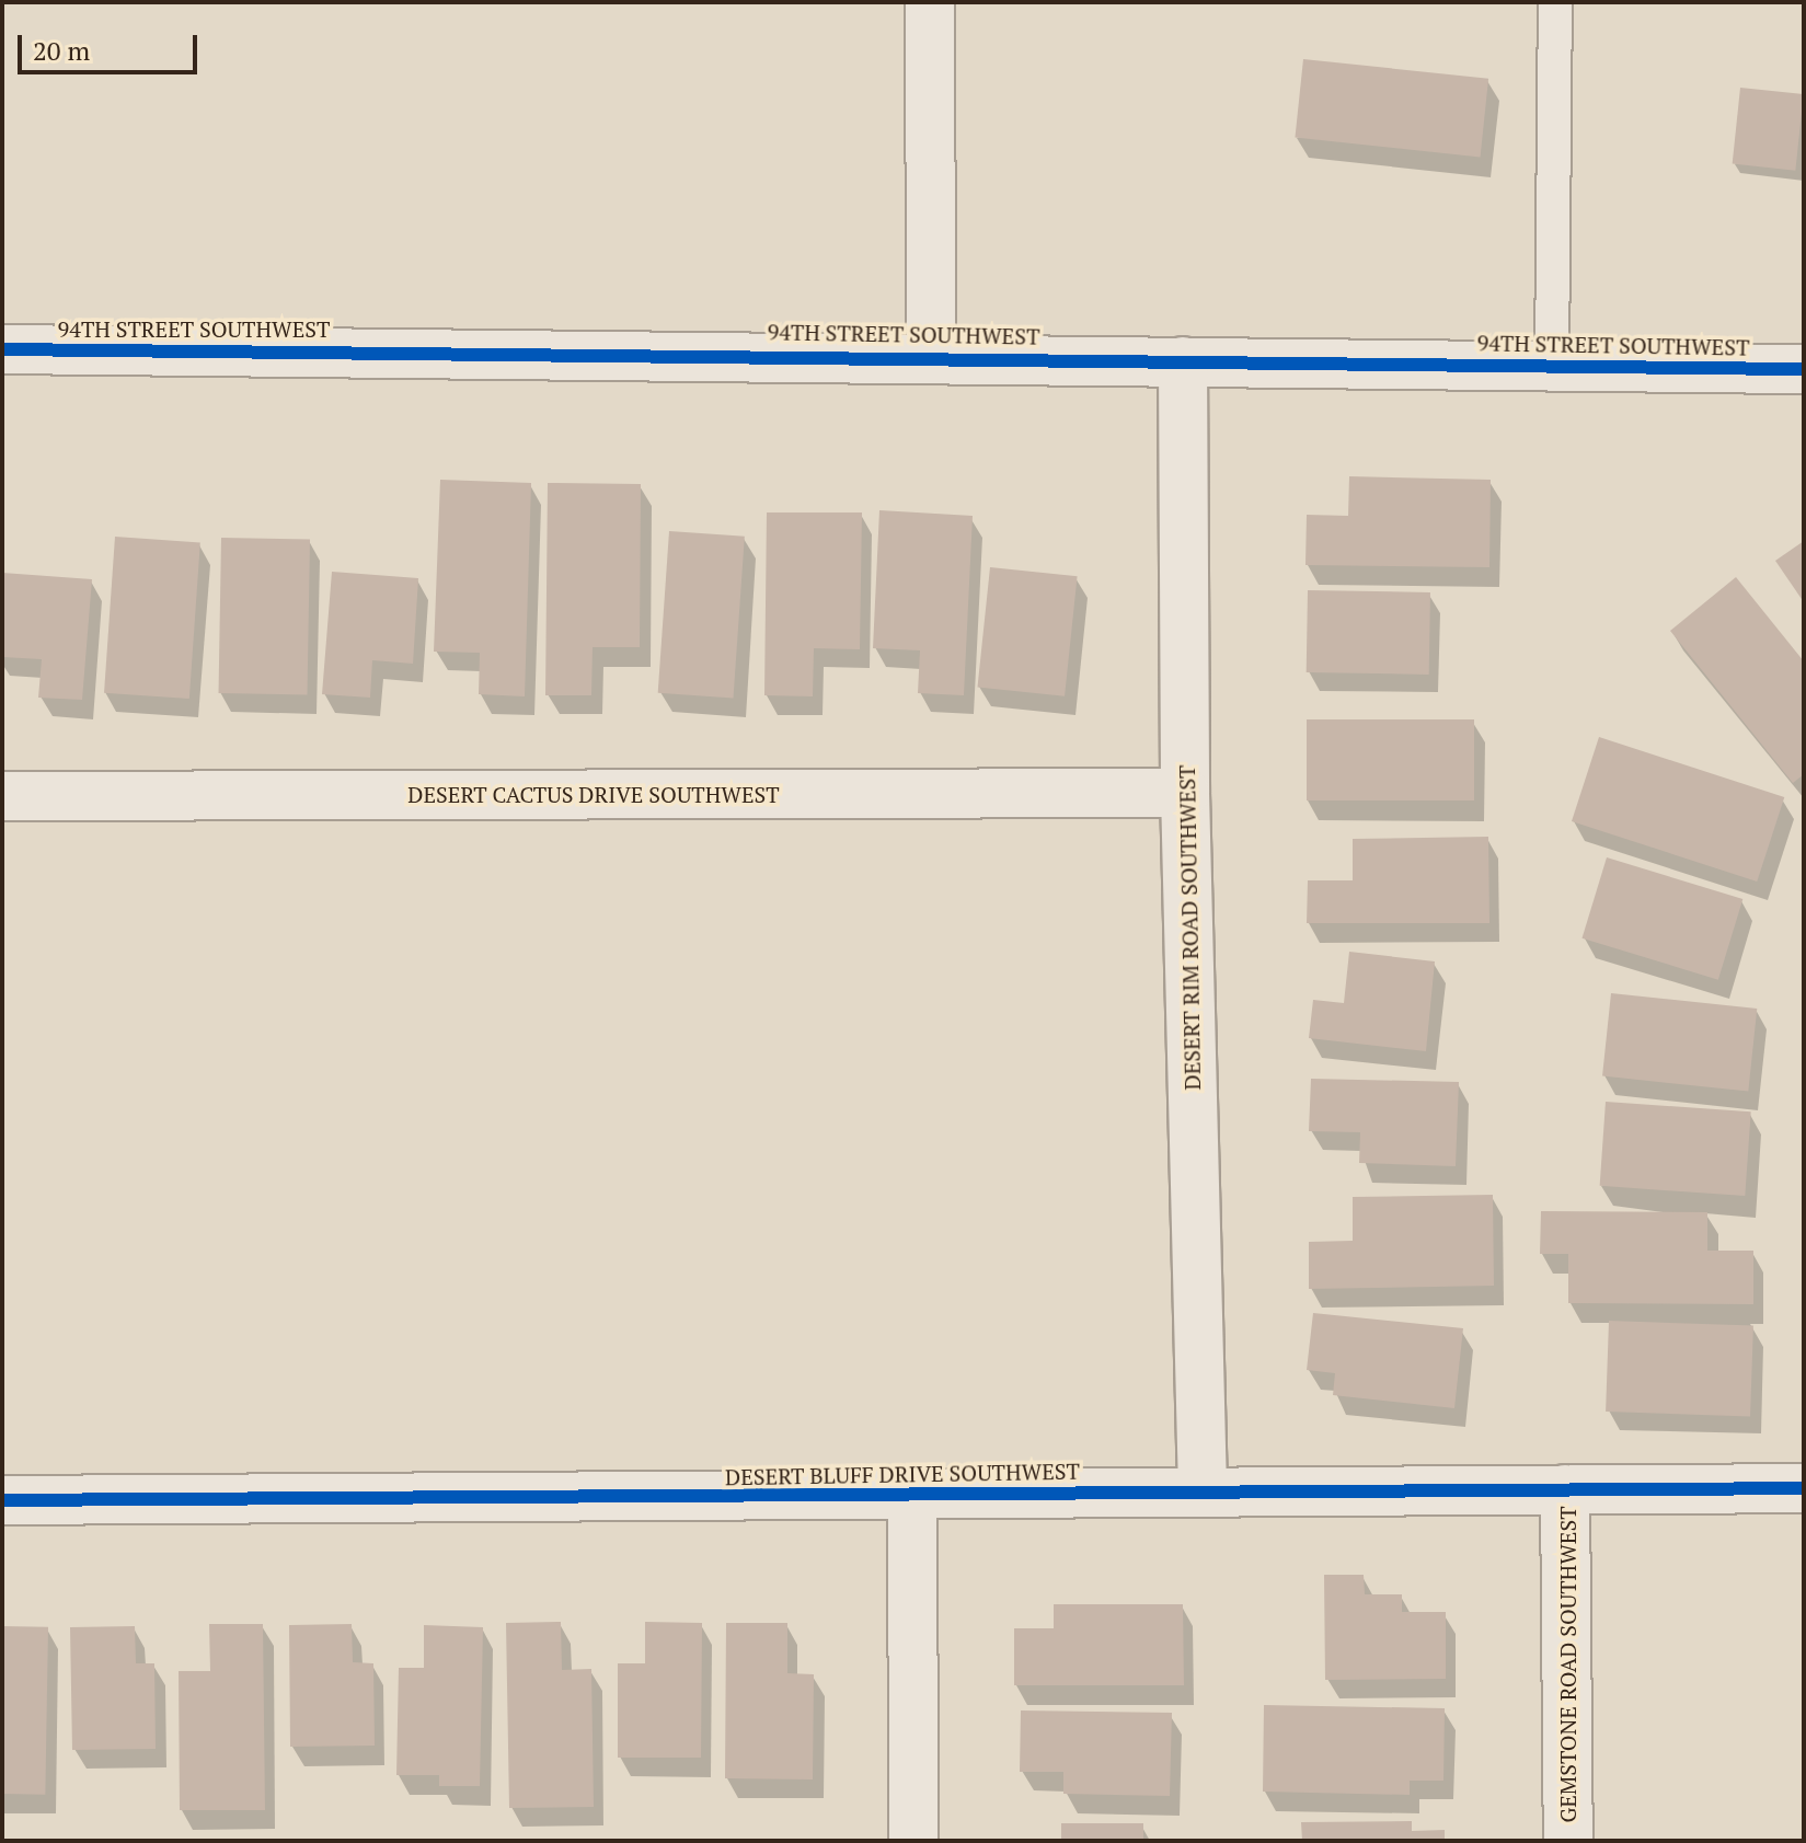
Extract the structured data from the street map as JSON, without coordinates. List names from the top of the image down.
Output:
{
  "streets": {
    "street": [
      "94TH STREET SOUTHWEST",
      "DESERT CACTUS DRIVE SOUTHWEST",
      "DESERT RIM ROAD SOUTHWEST",
      "DESERT BLUFF DRIVE SOUTHWEST",
      "GEMSTONE ROAD SOUTHWEST"
    ]
  },
  "crossings": [
    ["94TH STREET SOUTHWEST", "DESERT RIM ROAD SOUTHWEST"],
    ["DESERT CACTUS DRIVE SOUTHWEST", "DESERT RIM ROAD SOUTHWEST"],
    ["DESERT RIM ROAD SOUTHWEST", "DESERT BLUFF DRIVE SOUTHWEST"],
    ["DESERT BLUFF DRIVE SOUTHWEST", "GEMSTONE ROAD SOUTHWEST"]
  ],
  "scale_bar": "20 m"
}
